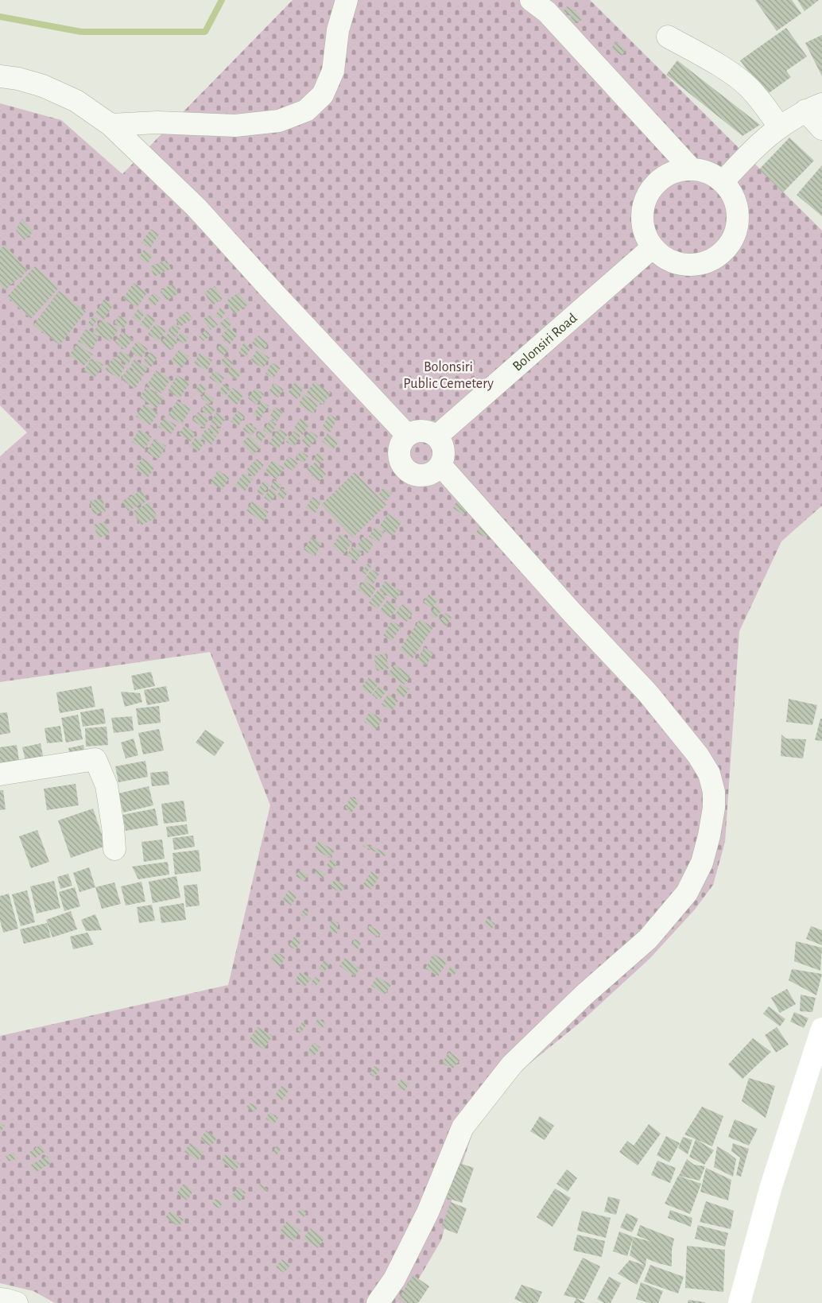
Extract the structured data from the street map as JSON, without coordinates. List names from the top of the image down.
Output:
{
  "streets": {
    "street": ["Bolonsiri Road"]
  },
  "parks": ["Bolonsiri Public Cemetery"]
}
